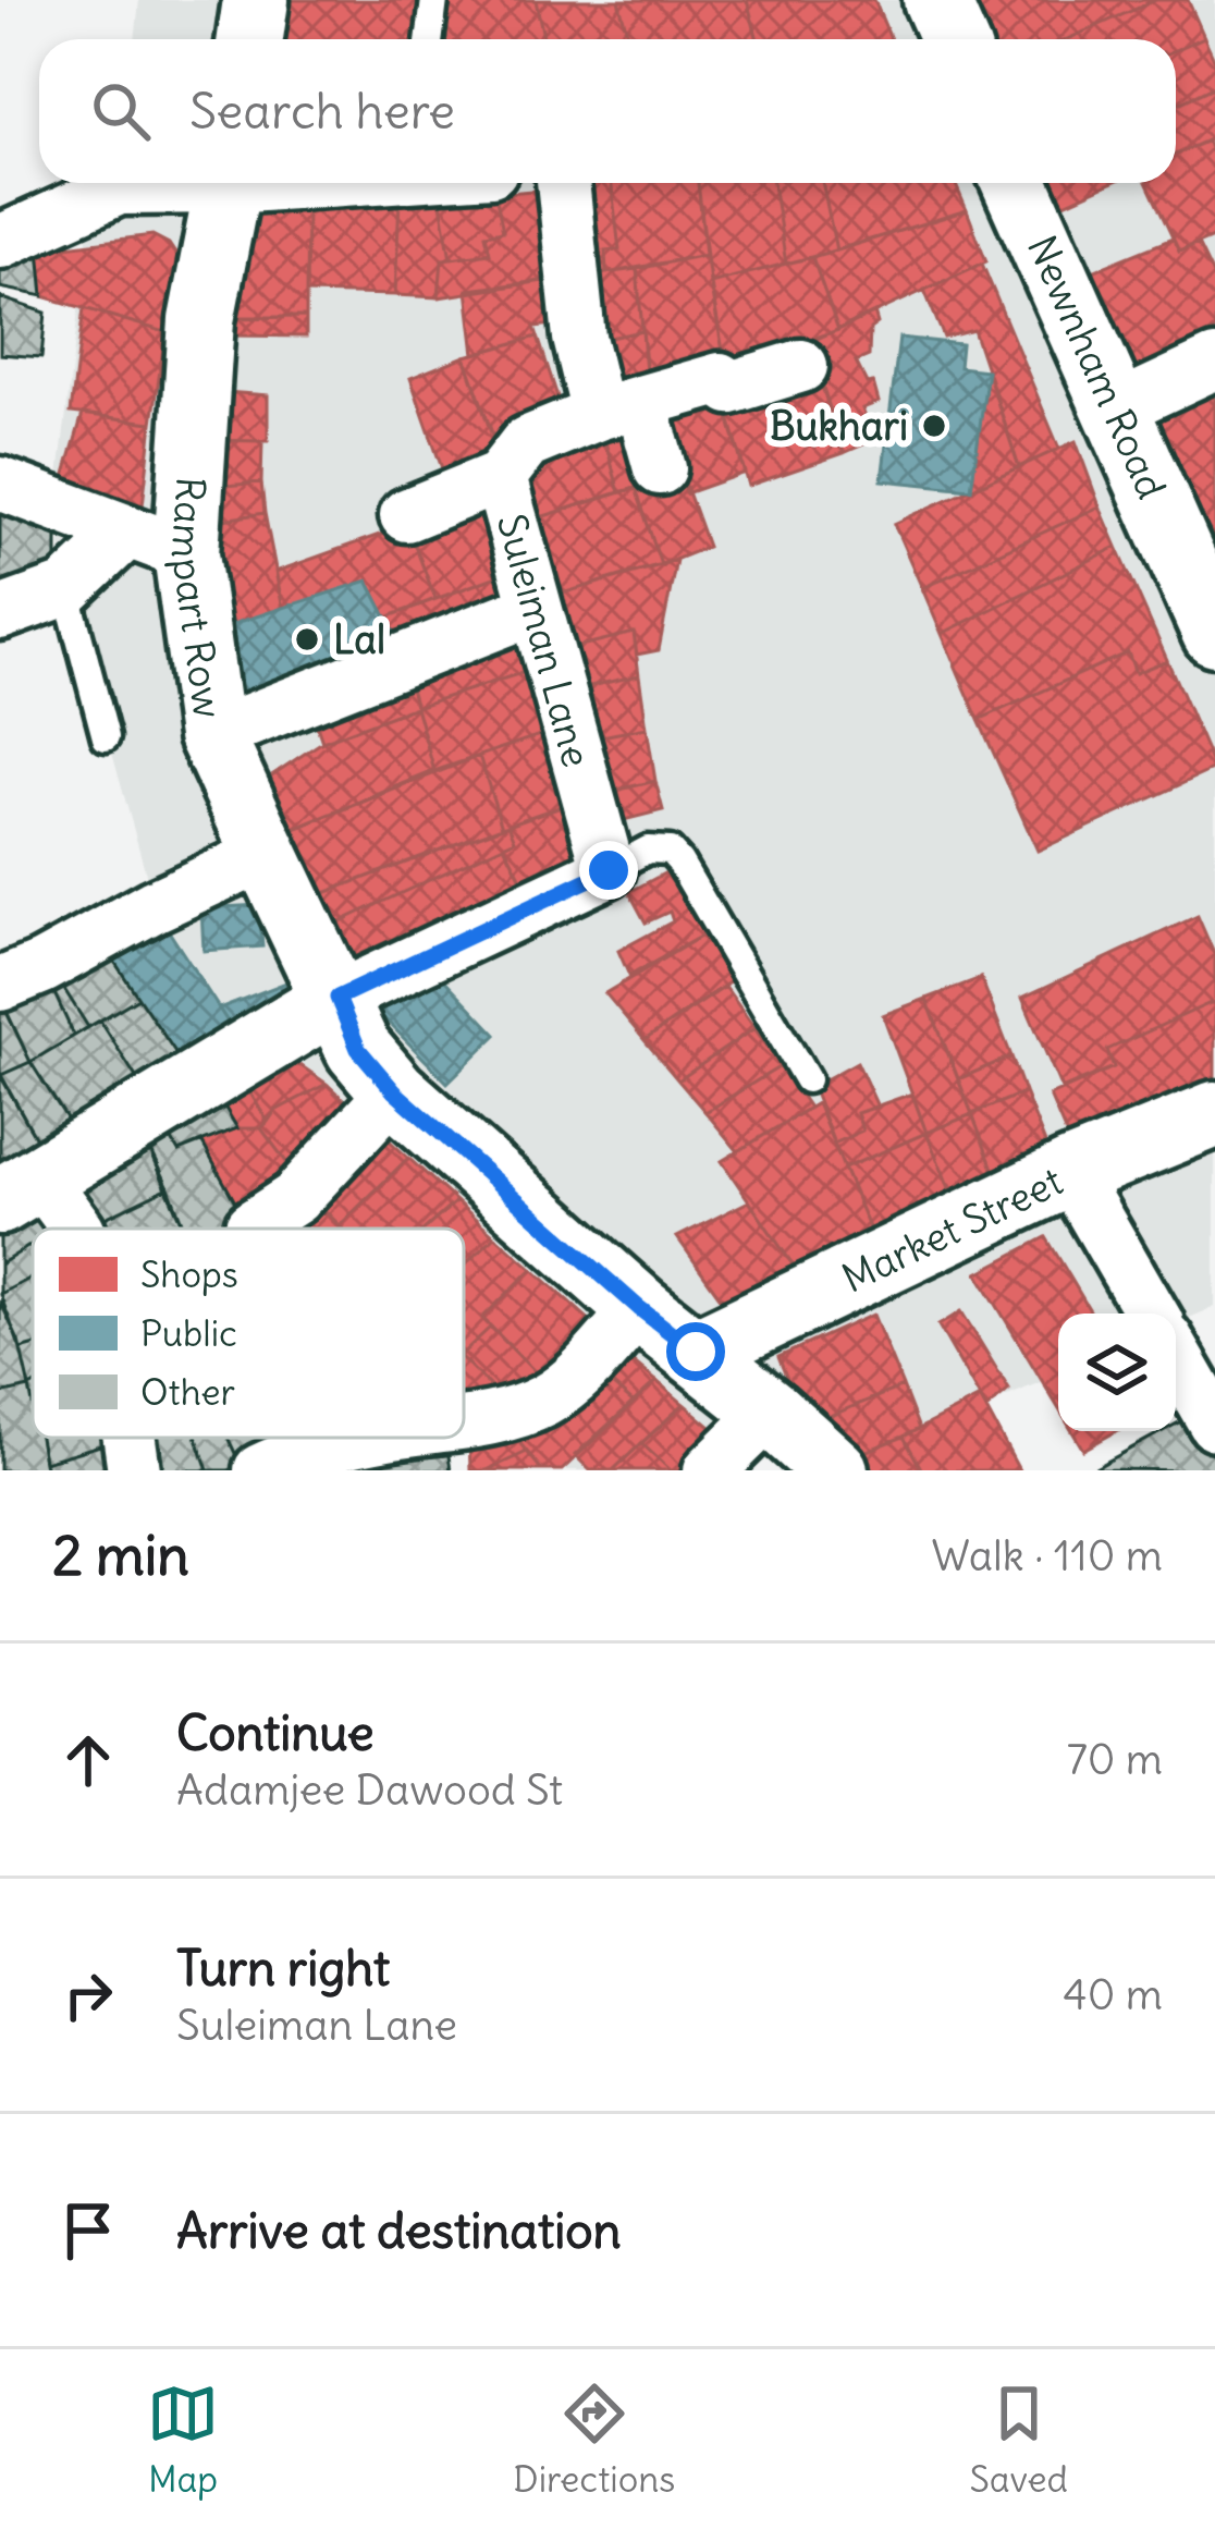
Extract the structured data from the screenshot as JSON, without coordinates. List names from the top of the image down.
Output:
{
  "streets": {
    "street": [
      "Newnham Road",
      "Rampart Row",
      "Suleiman Lane",
      "Market Street"
    ]
  },
  "crossings": [
    ["Rampart Row", "Market Street"]
  ],
  "places": ["Bukhari", "Lal"],
  "legend": ["Shops", "Public", "Other"],
  "page": {
    "search": "Search here",
    "heading": ["2 min", "Walk · 110 m"],
    "list": [
      ["Continue", "Adamjee Dawood St", "70 m"],
      ["Turn right", "Suleiman Lane", "40 m"],
      "Arrive at destination"
    ],
    "nav": ["Map", "Directions", "Saved"]
  }
}
